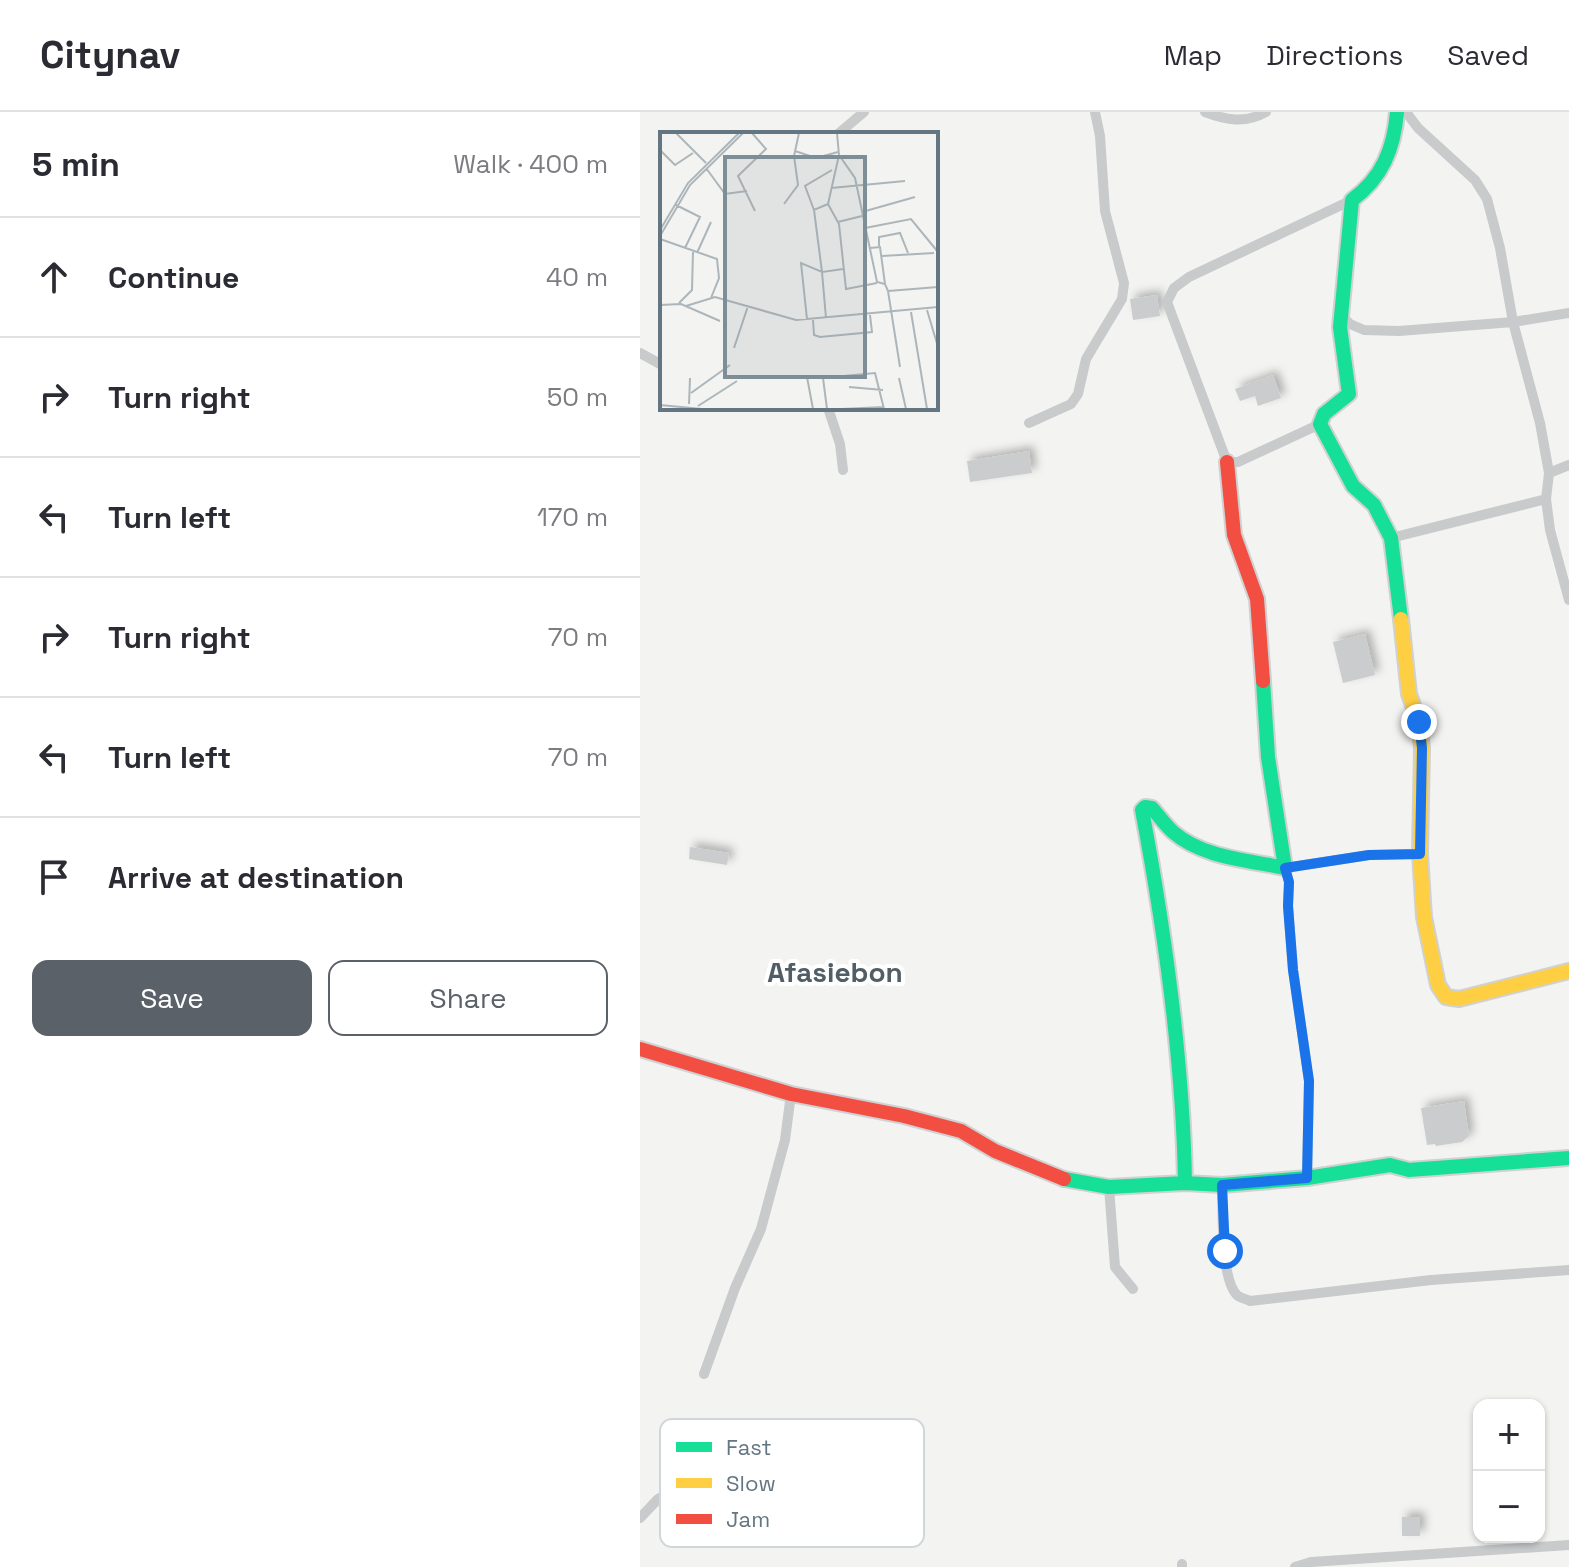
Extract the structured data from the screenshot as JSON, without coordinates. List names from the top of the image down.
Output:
{
  "districts": ["Afasiebon"],
  "legend": ["Fast", "Slow", "Jam"],
  "page": {
    "header": "Citynav",
    "nav": ["Map", "Directions", "Saved"],
    "heading": ["5 min", "Walk · 400 m"],
    "list": [
      ["Continue", "40 m"],
      ["Turn right", "50 m"],
      ["Turn left", "170 m"],
      ["Turn right", "70 m"],
      ["Turn left", "70 m"],
      "Arrive at destination"
    ],
    "buttons": ["Save", "Share"],
    "map_buttons": ["+", "−"]
  }
}
